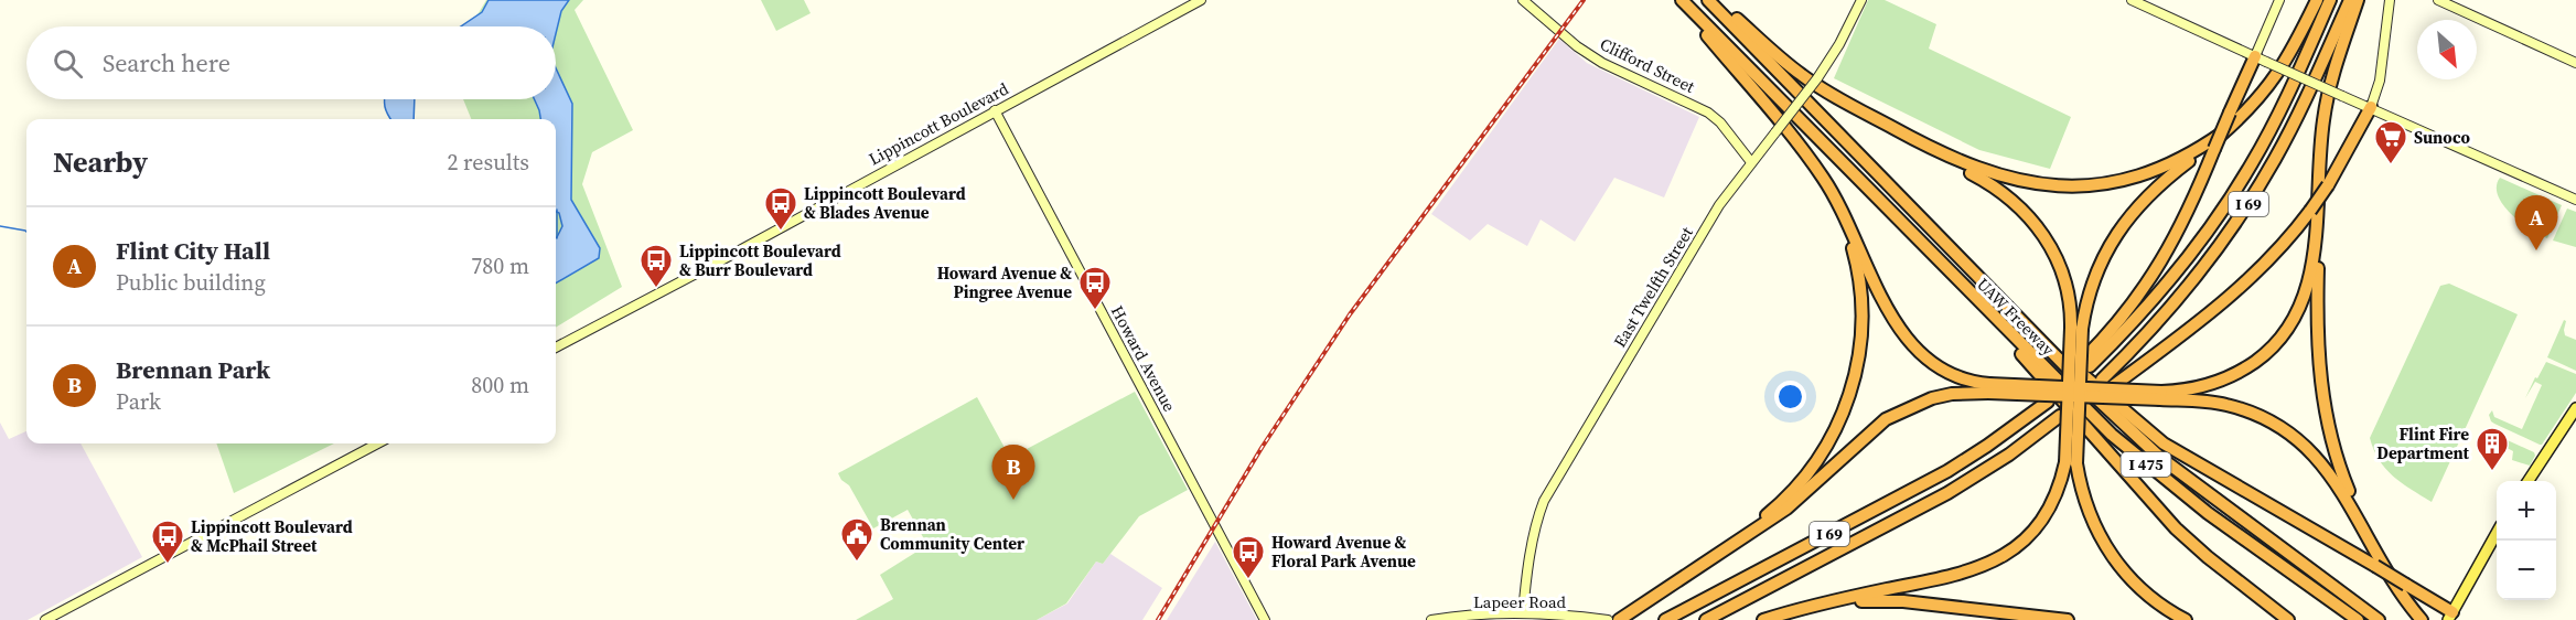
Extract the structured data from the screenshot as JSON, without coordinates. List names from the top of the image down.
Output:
{
  "streets": {
    "highway": ["I 69", "UAW Freeway", "I 475"],
    "street": [
      "Clifford Street",
      "Lippincott Boulevard",
      "East Twelfth Street",
      "Howard Avenue",
      "Lapeer Road"
    ]
  },
  "crossings": [
    ["Clifford Street", "East Twelfth Street"],
    ["Lippincott Boulevard", "Howard Avenue"],
    ["East Twelfth Street", "Lapeer Road"]
  ],
  "places": {
    "supermarket": ["Sunoco"],
    "bus stop": [
      "Lippincott Boulevard & Blades Avenue",
      "Lippincott Boulevard & Burr Boulevard",
      "Howard Avenue & Pingree Avenue",
      "Lippincott Boulevard & McPhail Street",
      "Howard Avenue & Floral Park Avenue"
    ],
    "building": ["Flint Fire Department"],
    "public building": ["Brennan Community Center"]
  },
  "north": "bottom right",
  "page": {
    "search": "Search here",
    "heading": ["Nearby", "2 results"],
    "pins": ["A", "B"],
    "list": [
      {
        "mark": "A",
        "name": "Flint City Hall",
        "note": "Public building",
        "value": "780 m"
      },
      {
        "mark": "B",
        "name": "Brennan Park",
        "note": "Park",
        "value": "800 m"
      }
    ],
    "map_buttons": ["+", "−"]
  }
}
